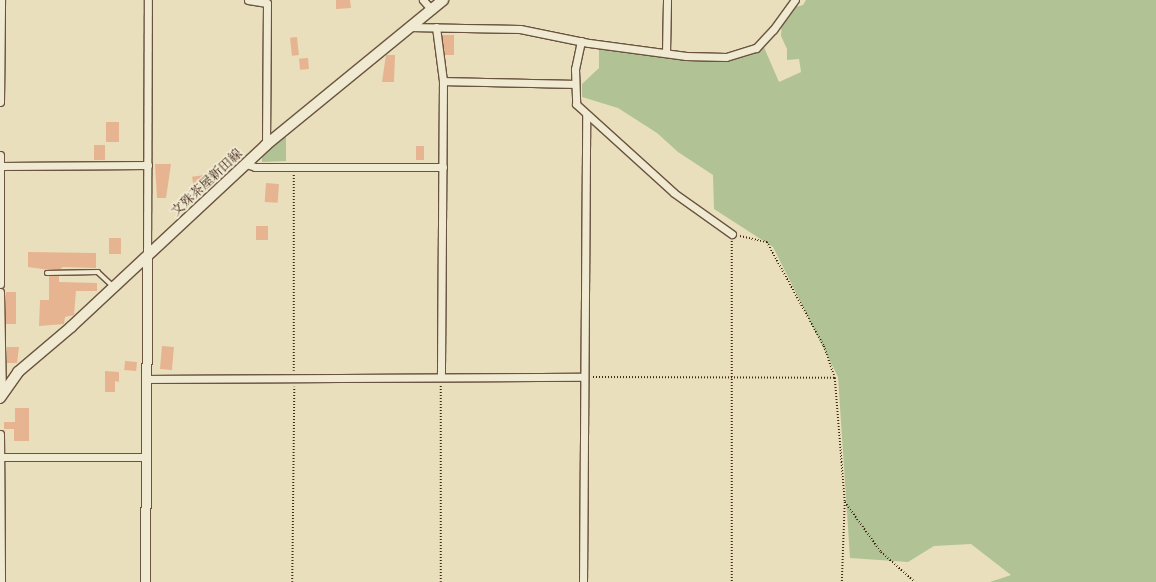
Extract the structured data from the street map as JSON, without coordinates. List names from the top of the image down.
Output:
{
  "streets": {
    "main road": ["文殊茶屋新田線"]
  }
}
